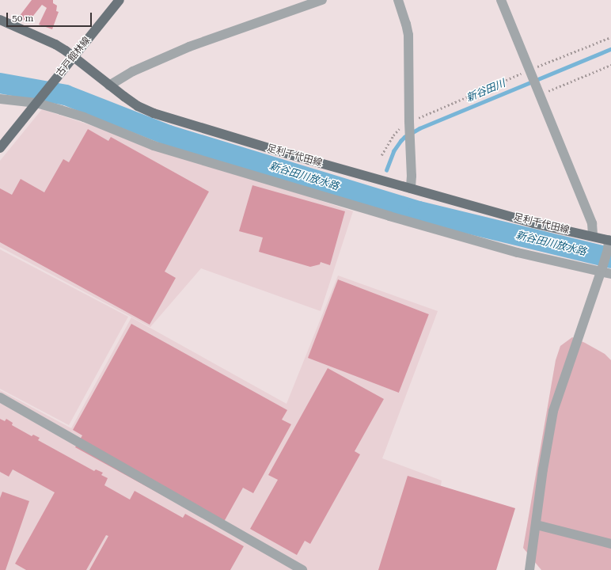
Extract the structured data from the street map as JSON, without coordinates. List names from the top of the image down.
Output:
{
  "streets": {
    "main road": ["古戸館林線", "足利千代田線"]
  },
  "crossings": [
    ["古戸館林線", "足利千代田線"]
  ],
  "water": ["新谷田川", "新谷田川放水路"],
  "scale_bar": "50 m"
}
